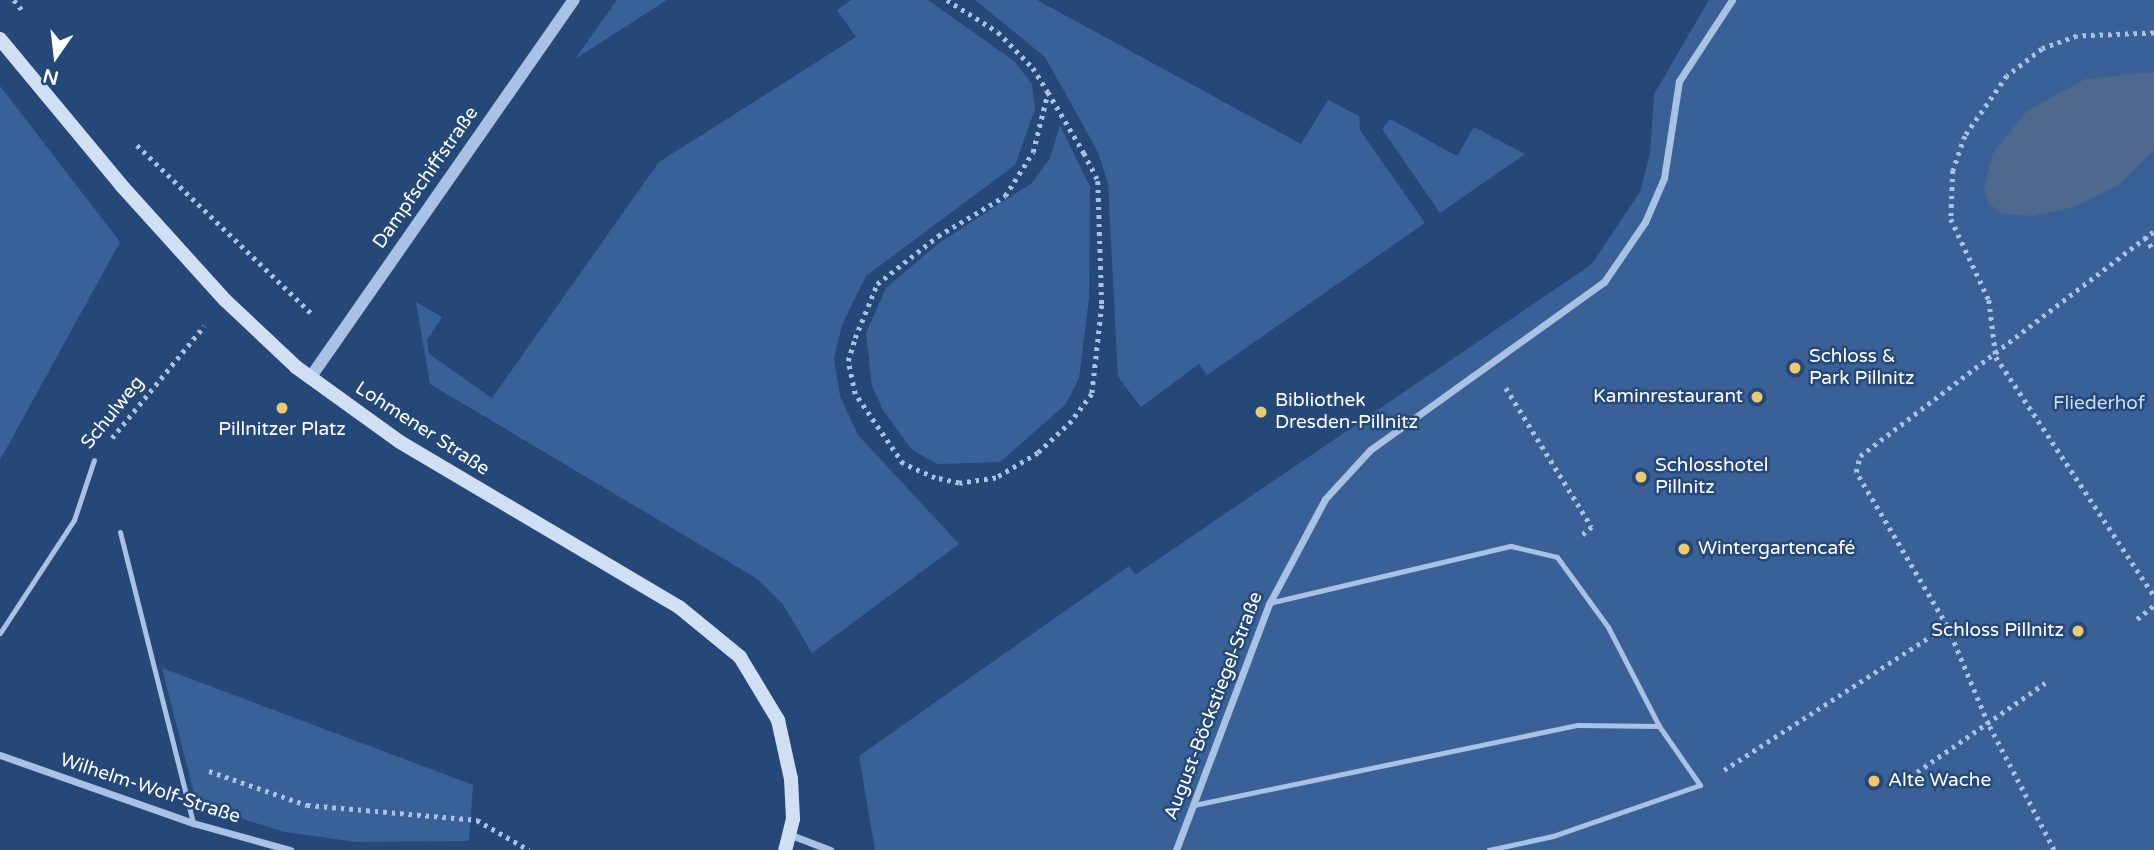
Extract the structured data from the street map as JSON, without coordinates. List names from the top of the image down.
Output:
{
  "streets": {
    "main road": ["Lohmener Straße"],
    "street": ["Dampfschiffstraße", "August-Böckstiegel-Straße", "Wilhelm-Wolf-Straße"],
    "lane": ["Schulweg"]
  },
  "crossings": [
    ["Dampfschiffstraße", "Lohmener Straße"],
    ["Schulweg", "Lohmener Straße"]
  ],
  "parks": ["Fliederhof"],
  "places": [
    "Schloss & Park Pillnitz",
    "Kaminrestaurant",
    "Pillnitzer Platz",
    "Bibliothek Dresden-Pillnitz",
    "Schlosshotel Pillnitz",
    "Wintergartencafé",
    "Schloss Pillnitz",
    "Alte Wache"
  ],
  "north": "bottom"
}
